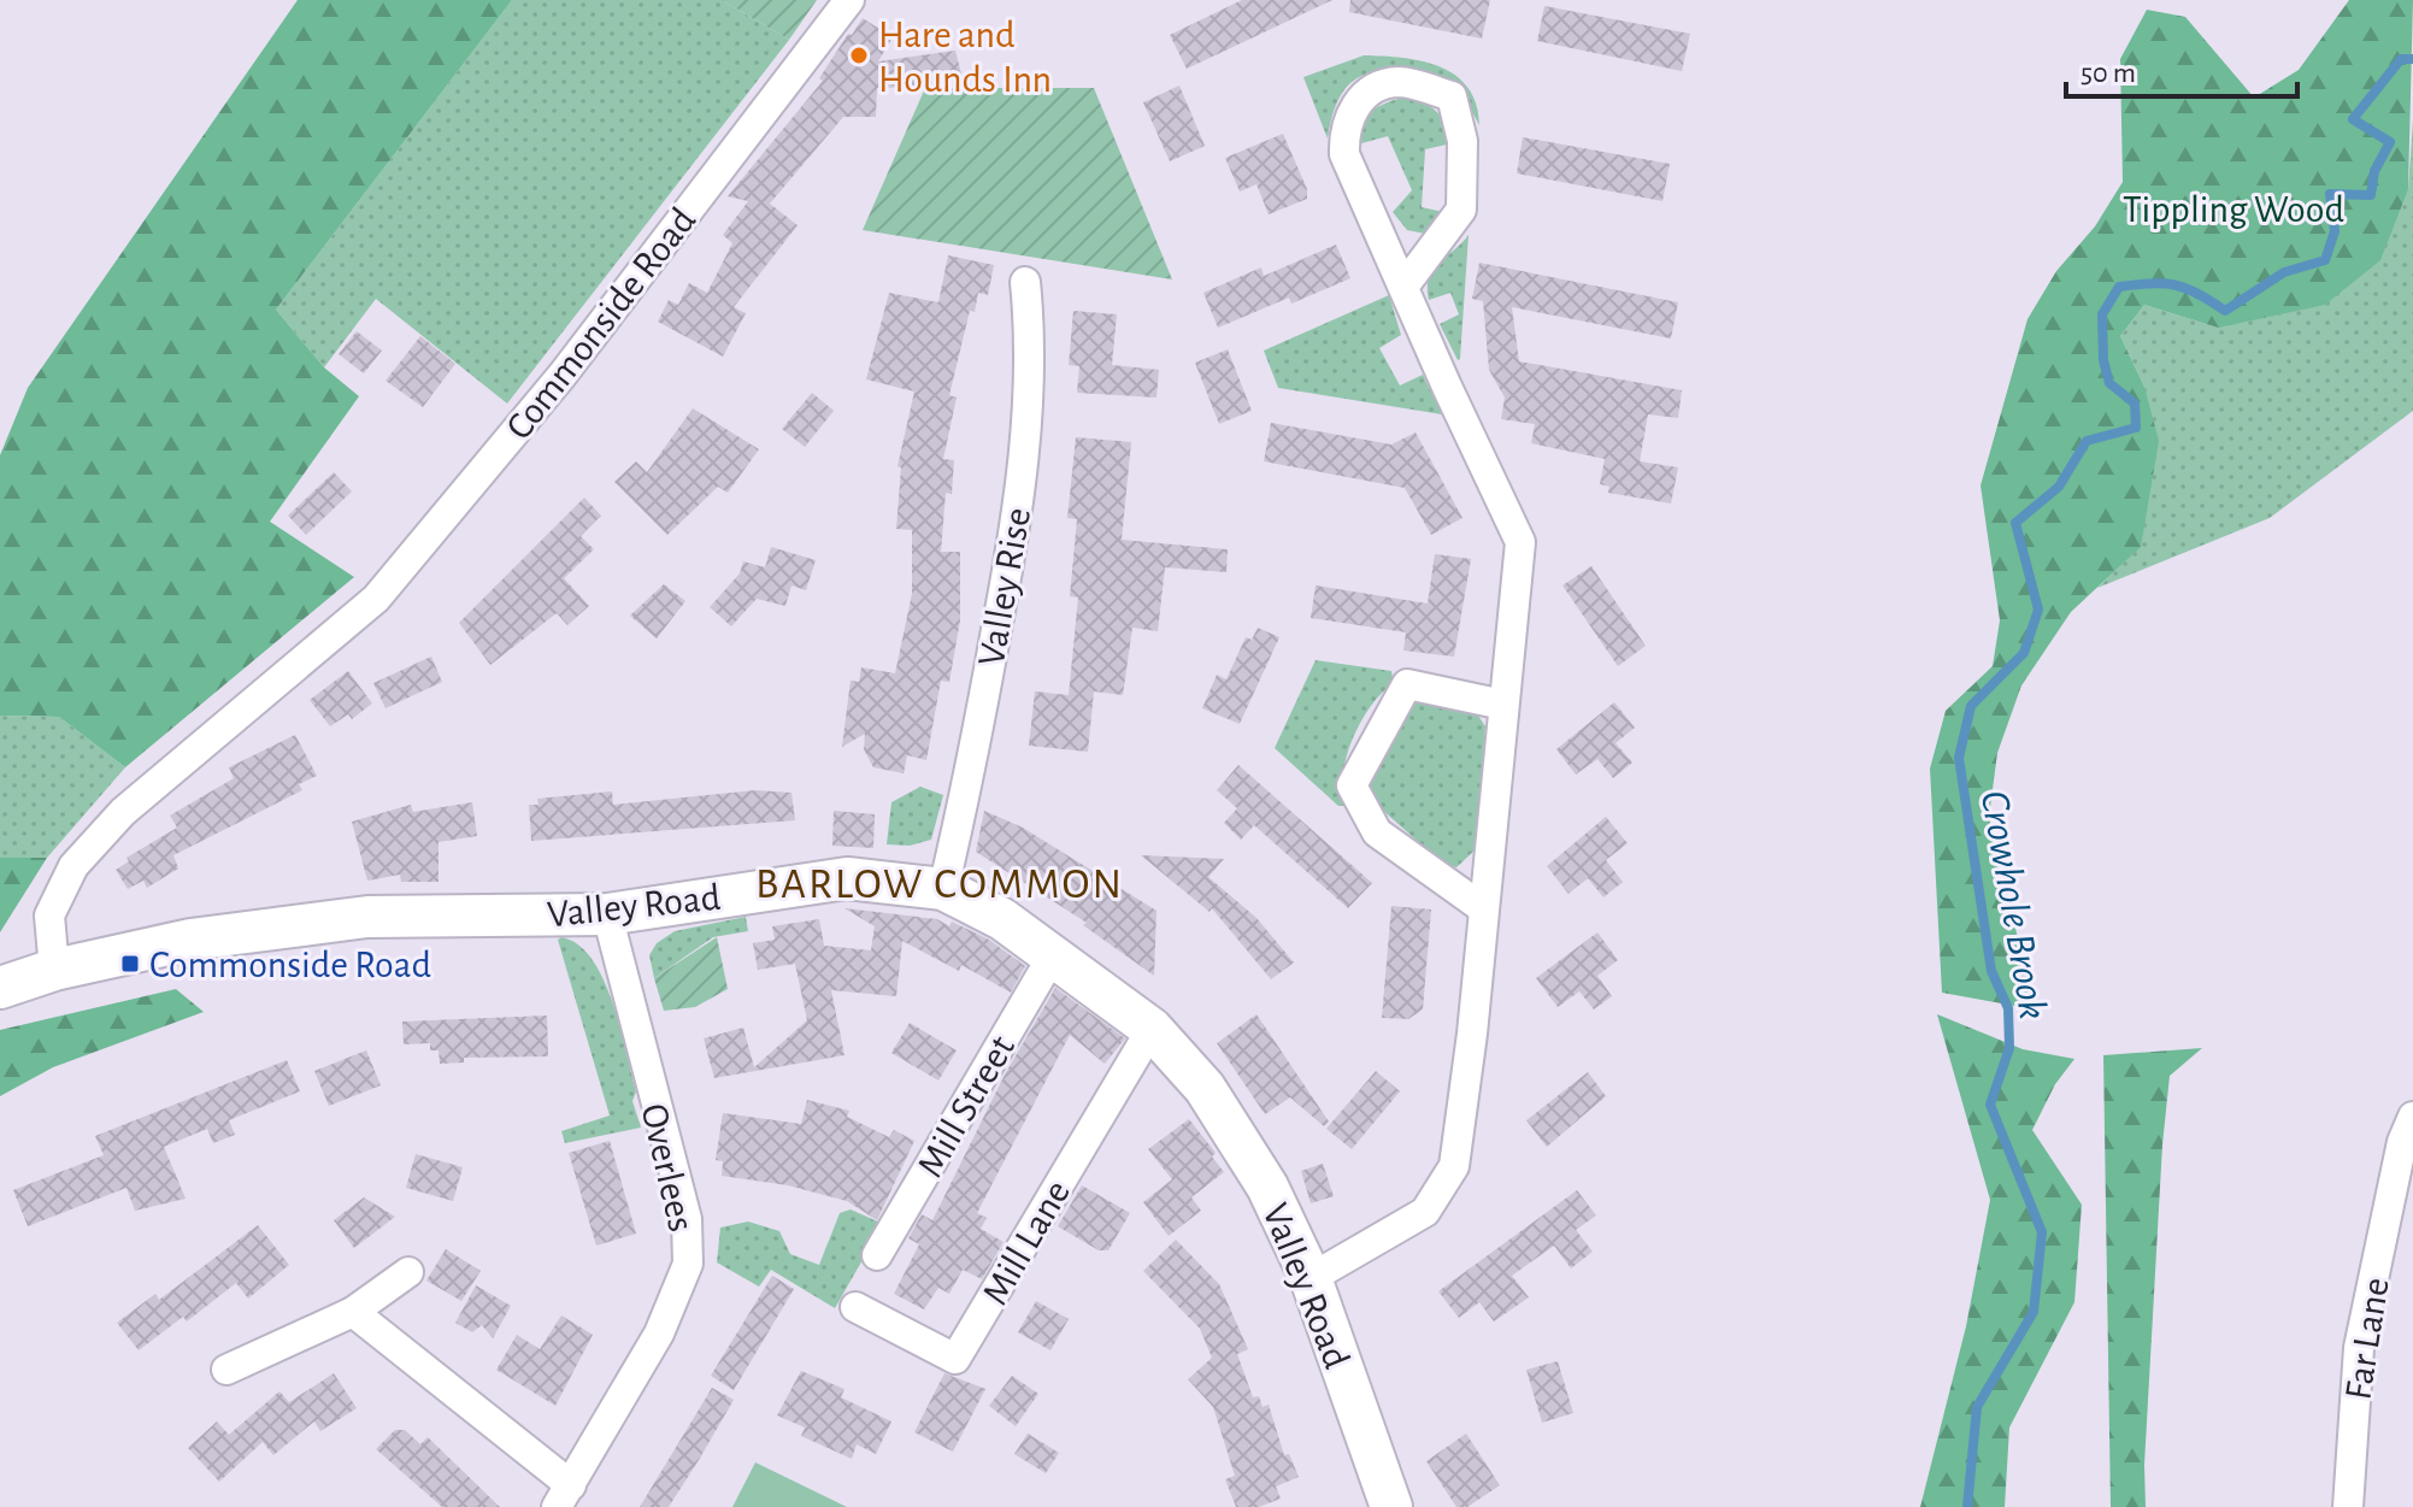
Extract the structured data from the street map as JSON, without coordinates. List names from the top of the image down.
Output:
{
  "streets": {
    "main road": ["Valley Road"],
    "street": [
      "Commonside Road",
      "Valley Rise",
      "Mill Street",
      "Overlees",
      "Mill Lane",
      "Far Lane"
    ]
  },
  "crossings": [
    ["Commonside Road", "Valley Road"],
    ["Valley Rise", "Valley Road"],
    ["Valley Road", "Mill Street"],
    ["Valley Road", "Overlees"],
    ["Valley Road", "Mill Lane"]
  ],
  "districts": ["BARLOW COMMON"],
  "water": ["Crowhole Brook"],
  "parks": ["Tippling Wood"],
  "places": {
    "other": ["Hare and Hounds Inn"],
    "transit": ["Commonside Road"]
  },
  "scale_bar": "50 m"
}
